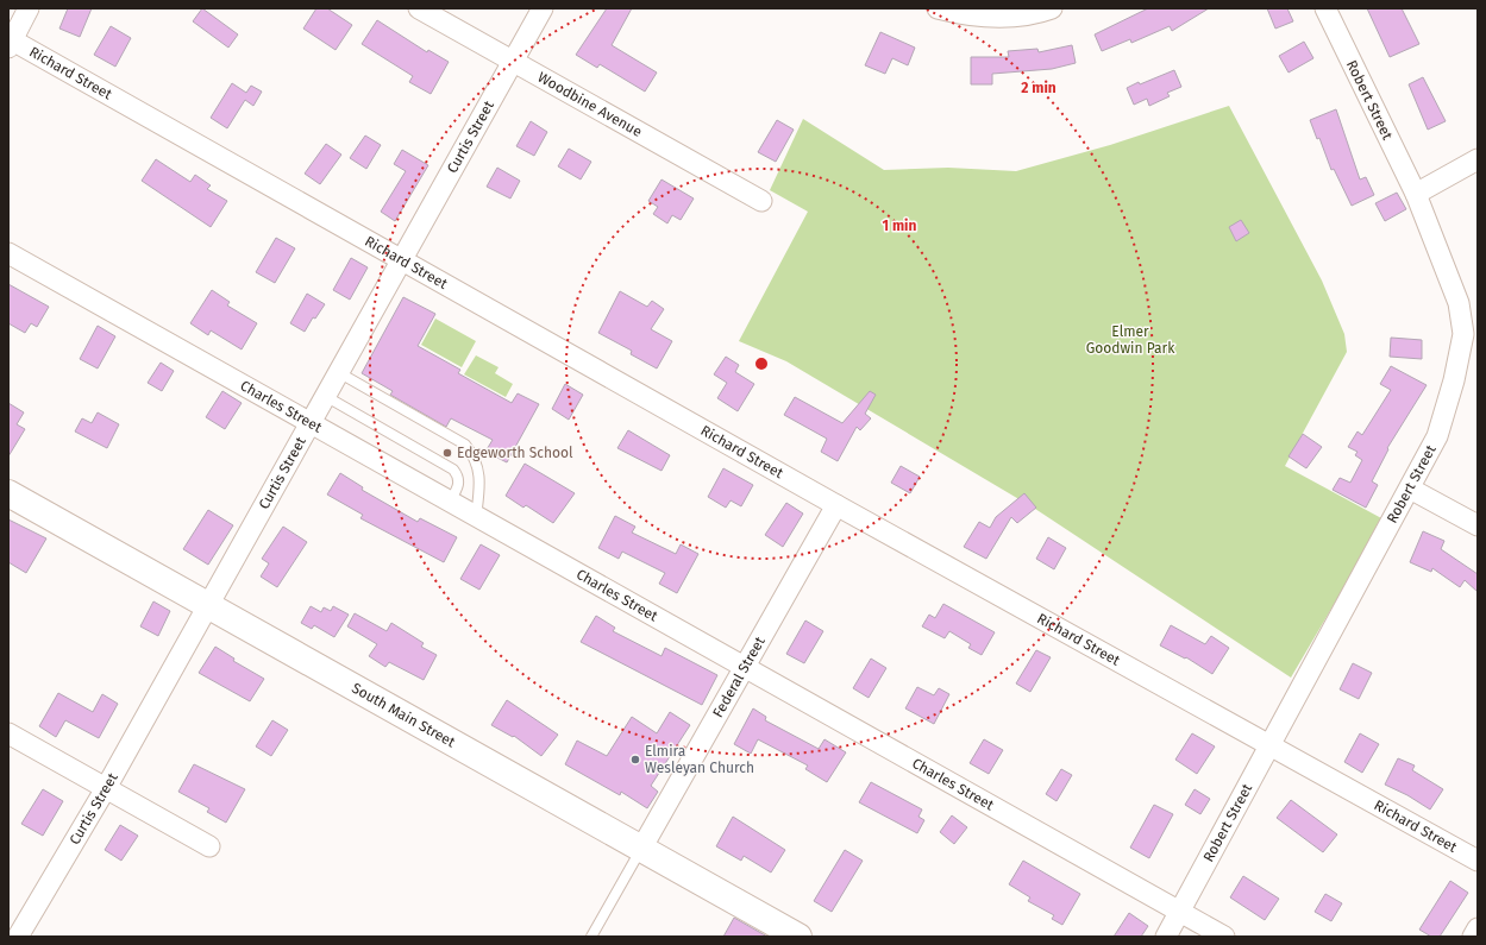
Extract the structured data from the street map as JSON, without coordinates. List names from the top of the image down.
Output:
{
  "streets": {
    "street": [
      "Richard Street",
      "Robert Street",
      "Woodbine Avenue",
      "Curtis Street",
      "Charles Street",
      "Federal Street",
      "South Main Street"
    ]
  },
  "crossings": [
    ["Richard Street", "Robert Street"],
    ["Richard Street", "Curtis Street"],
    ["Richard Street", "Federal Street"],
    ["Robert Street", "Charles Street"],
    ["Woodbine Avenue", "Curtis Street"],
    ["Curtis Street", "Charles Street"],
    ["Curtis Street", "South Main Street"],
    ["Charles Street", "Federal Street"],
    ["Federal Street", "South Main Street"]
  ],
  "parks": ["Elmer Goodwin Park"],
  "places": ["Edgeworth School", "Elmira Wesleyan Church"],
  "rings": ["2 min", "1 min"]
}
